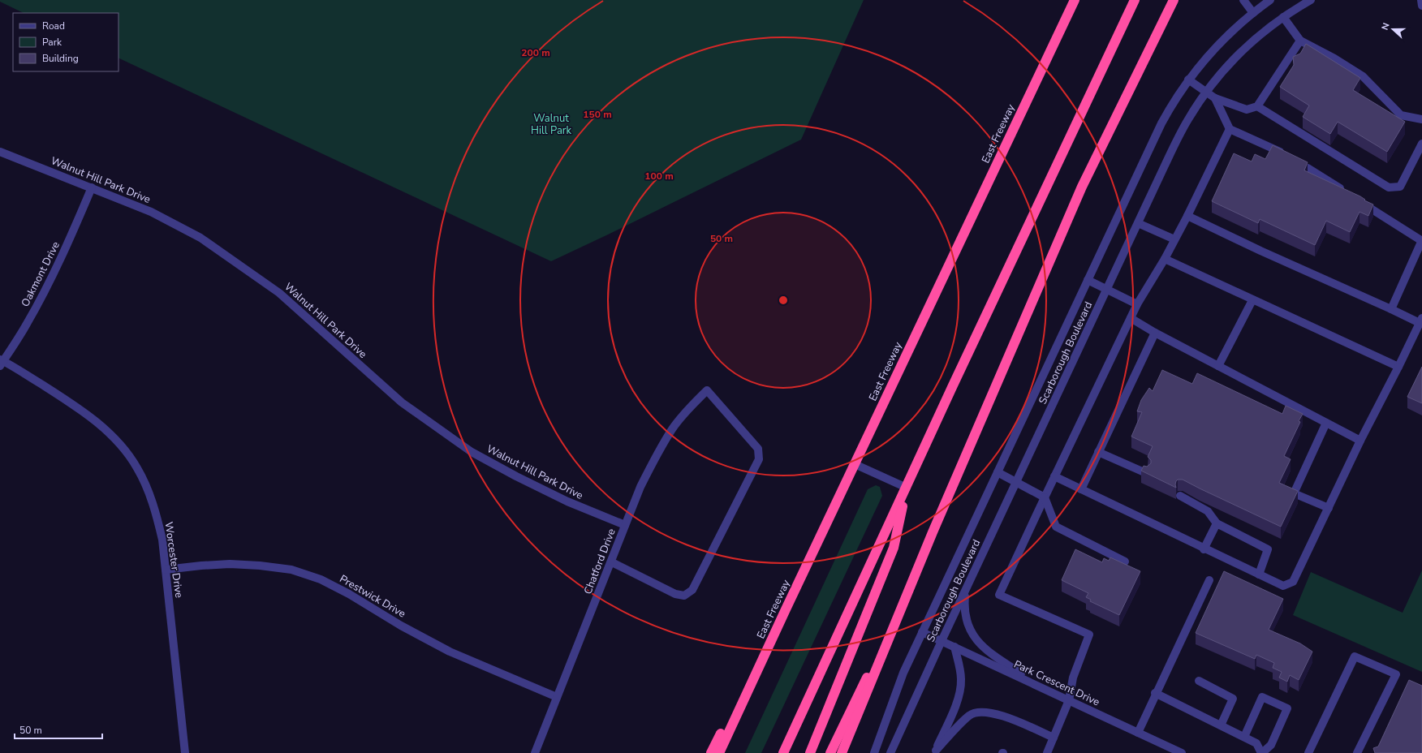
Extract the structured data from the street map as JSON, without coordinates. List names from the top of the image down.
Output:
{
  "streets": {
    "highway": ["East Freeway"],
    "street": [
      "Walnut Hill Park Drive",
      "Oakmont Drive",
      "Scarborough Boulevard",
      "Worcester Drive",
      "Chatford Drive",
      "Prestwick Drive",
      "Park Crescent Drive"
    ]
  },
  "crossings": [
    ["Walnut Hill Park Drive", "Oakmont Drive"],
    ["Walnut Hill Park Drive", "Chatford Drive"],
    ["Oakmont Drive", "Worcester Drive"],
    ["Scarborough Boulevard", "Park Crescent Drive"],
    ["Worcester Drive", "Prestwick Drive"],
    ["Chatford Drive", "Prestwick Drive"]
  ],
  "parks": ["Walnut Hill Park"],
  "legend": ["Road", "Park", "Building"],
  "scale_bar": "50 m",
  "north": "left",
  "rings": [
    "200 m",
    "150 m",
    "100 m",
    "50 m"
  ]
}
